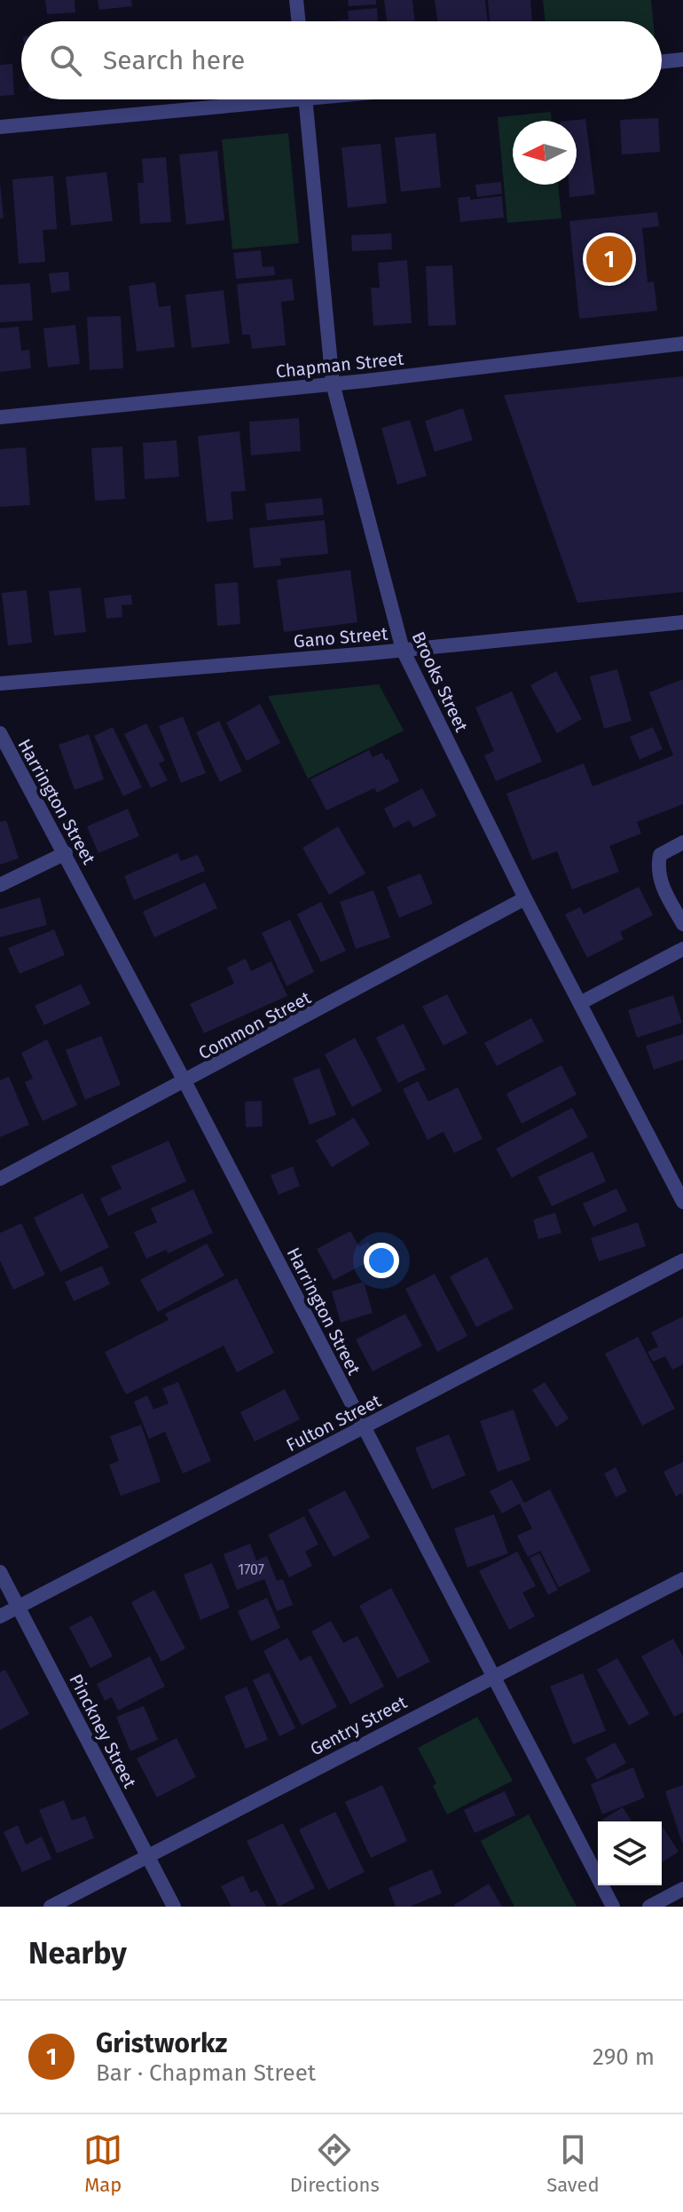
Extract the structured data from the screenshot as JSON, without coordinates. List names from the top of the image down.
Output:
{
  "streets": {
    "street": [
      "Chapman Street",
      "Gano Street",
      "Brooks Street",
      "Harrington Street",
      "Common Street",
      "Fulton Street",
      "Gentry Street",
      "Pinckney Street"
    ]
  },
  "crossings": [
    ["Chapman Street", "Brooks Street"],
    ["Gano Street", "Brooks Street"],
    ["Brooks Street", "Common Street"],
    ["Harrington Street", "Common Street"],
    ["Harrington Street", "Fulton Street"],
    ["Harrington Street", "Gentry Street"],
    ["Fulton Street", "Pinckney Street"],
    ["Gentry Street", "Pinckney Street"]
  ],
  "house_numbers": ["1707"],
  "north": "left",
  "page": {
    "search": "Search here",
    "pins": "1",
    "heading": "Nearby",
    "list": [
      {
        "mark": "1",
        "name": "Gristworkz",
        "note": "Bar · Chapman Street",
        "value": "290 m"
      }
    ],
    "nav": ["Map", "Directions", "Saved"]
  }
}
